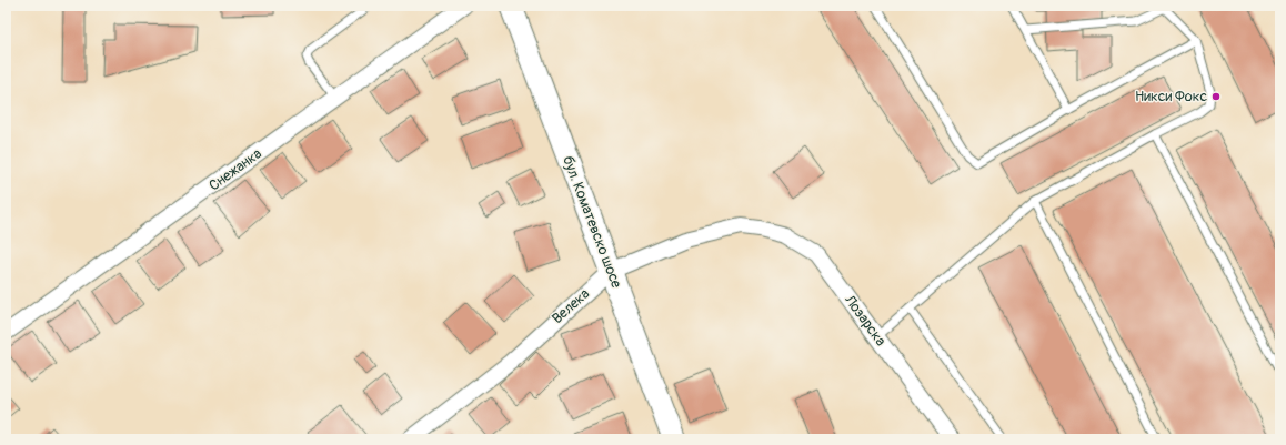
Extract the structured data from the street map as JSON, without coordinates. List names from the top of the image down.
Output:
{
  "streets": {
    "main road": ["бул. Коматевско шосе"],
    "street": ["Снежанка", "Велека", "Лозарска"]
  },
  "crossings": [
    ["бул. Коматевско шосе", "Велека"],
    ["Велека", "Лозарска"]
  ],
  "places": ["Никси Фокс"]
}
